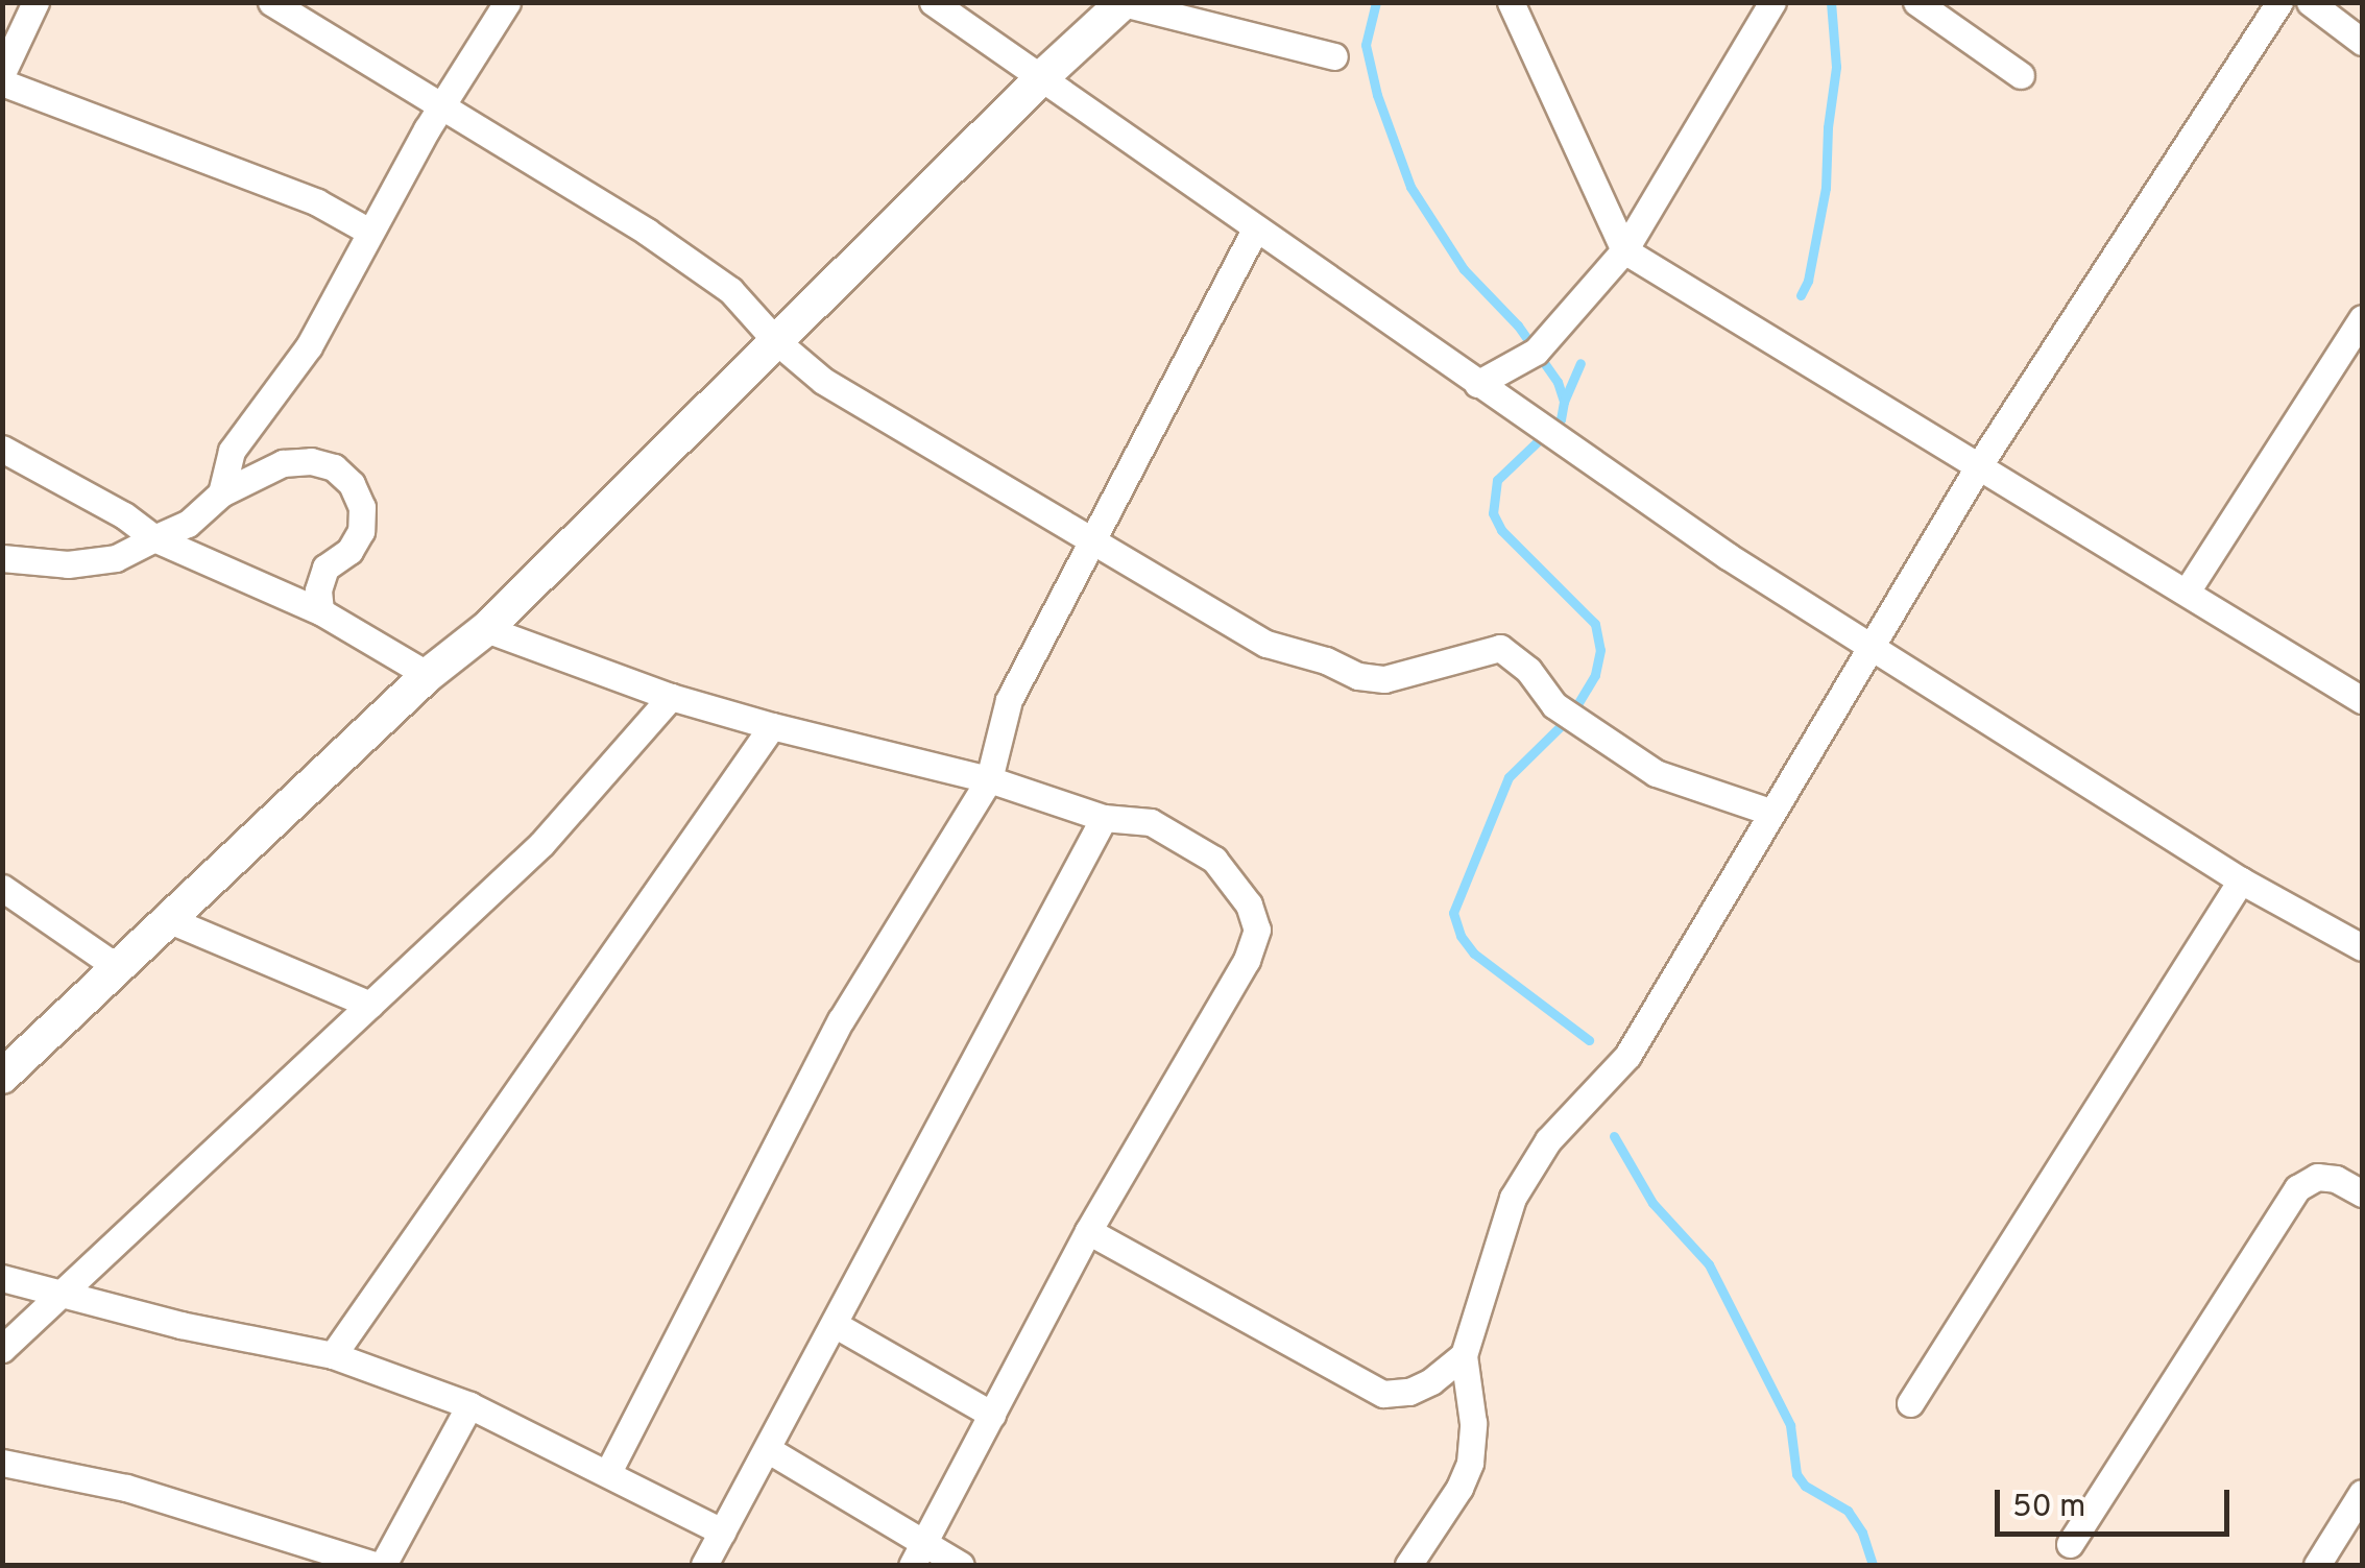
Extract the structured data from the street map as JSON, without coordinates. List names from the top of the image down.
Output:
{
  "scale_bar": "50 m"
}
